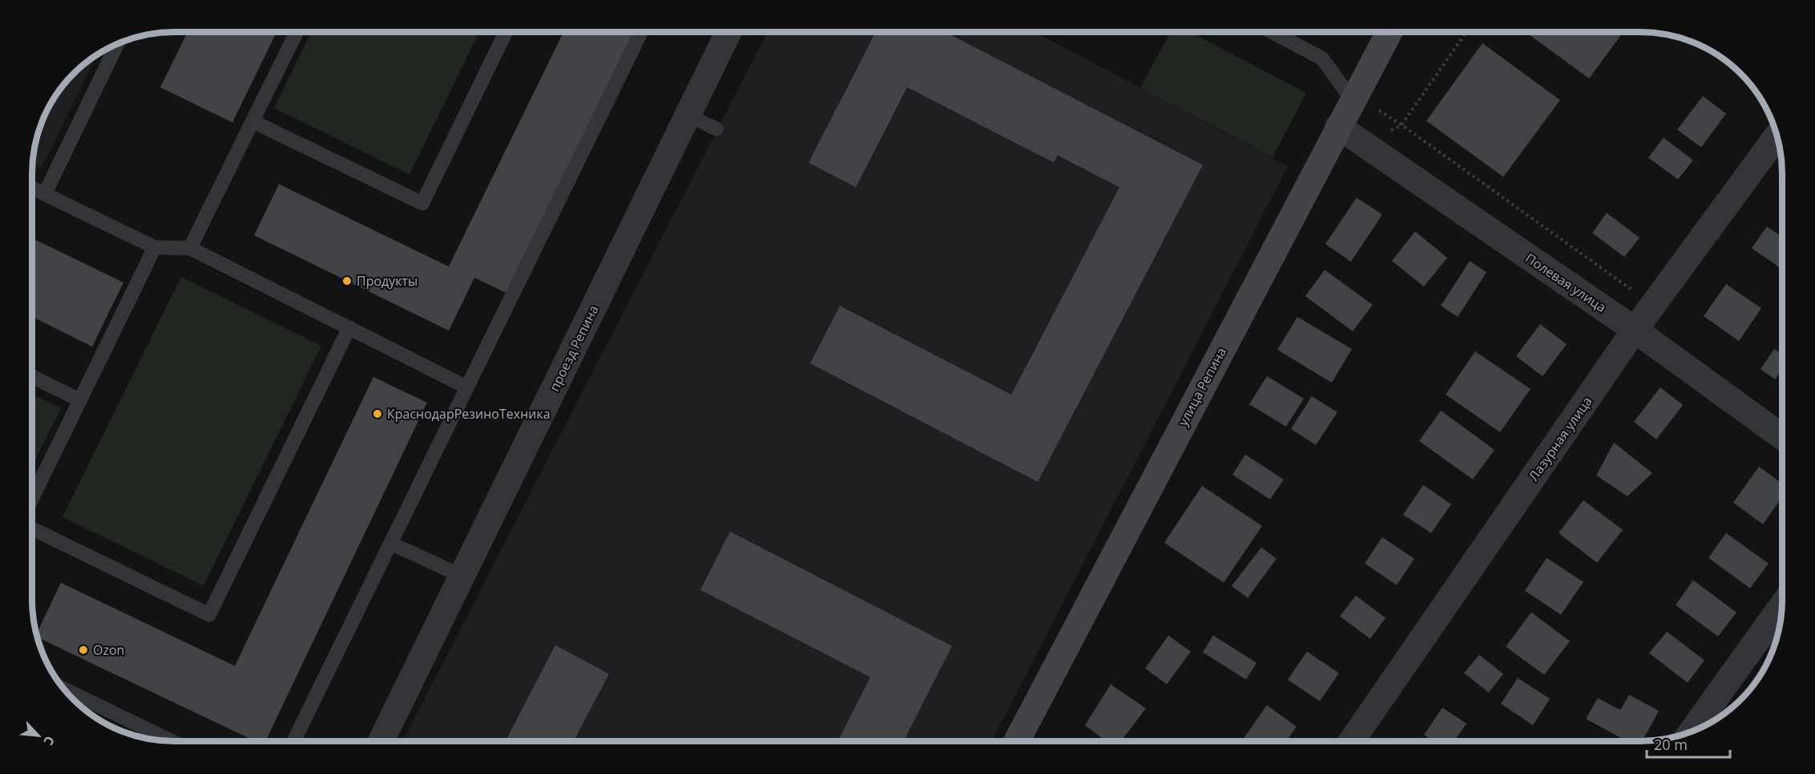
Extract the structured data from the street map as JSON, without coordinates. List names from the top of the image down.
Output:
{
  "streets": {
    "street": [
      "Полевая улица",
      "проезд Репина",
      "улица Репина",
      "Лазурная улица"
    ]
  },
  "crossings": [
    ["Полевая улица", "улица Репина"],
    ["Полевая улица", "Лазурная улица"]
  ],
  "places": ["Продукты", "КраснодарРезиноТехника", "Ozon"],
  "scale_bar": "20 m",
  "north": "bottom right"
}
